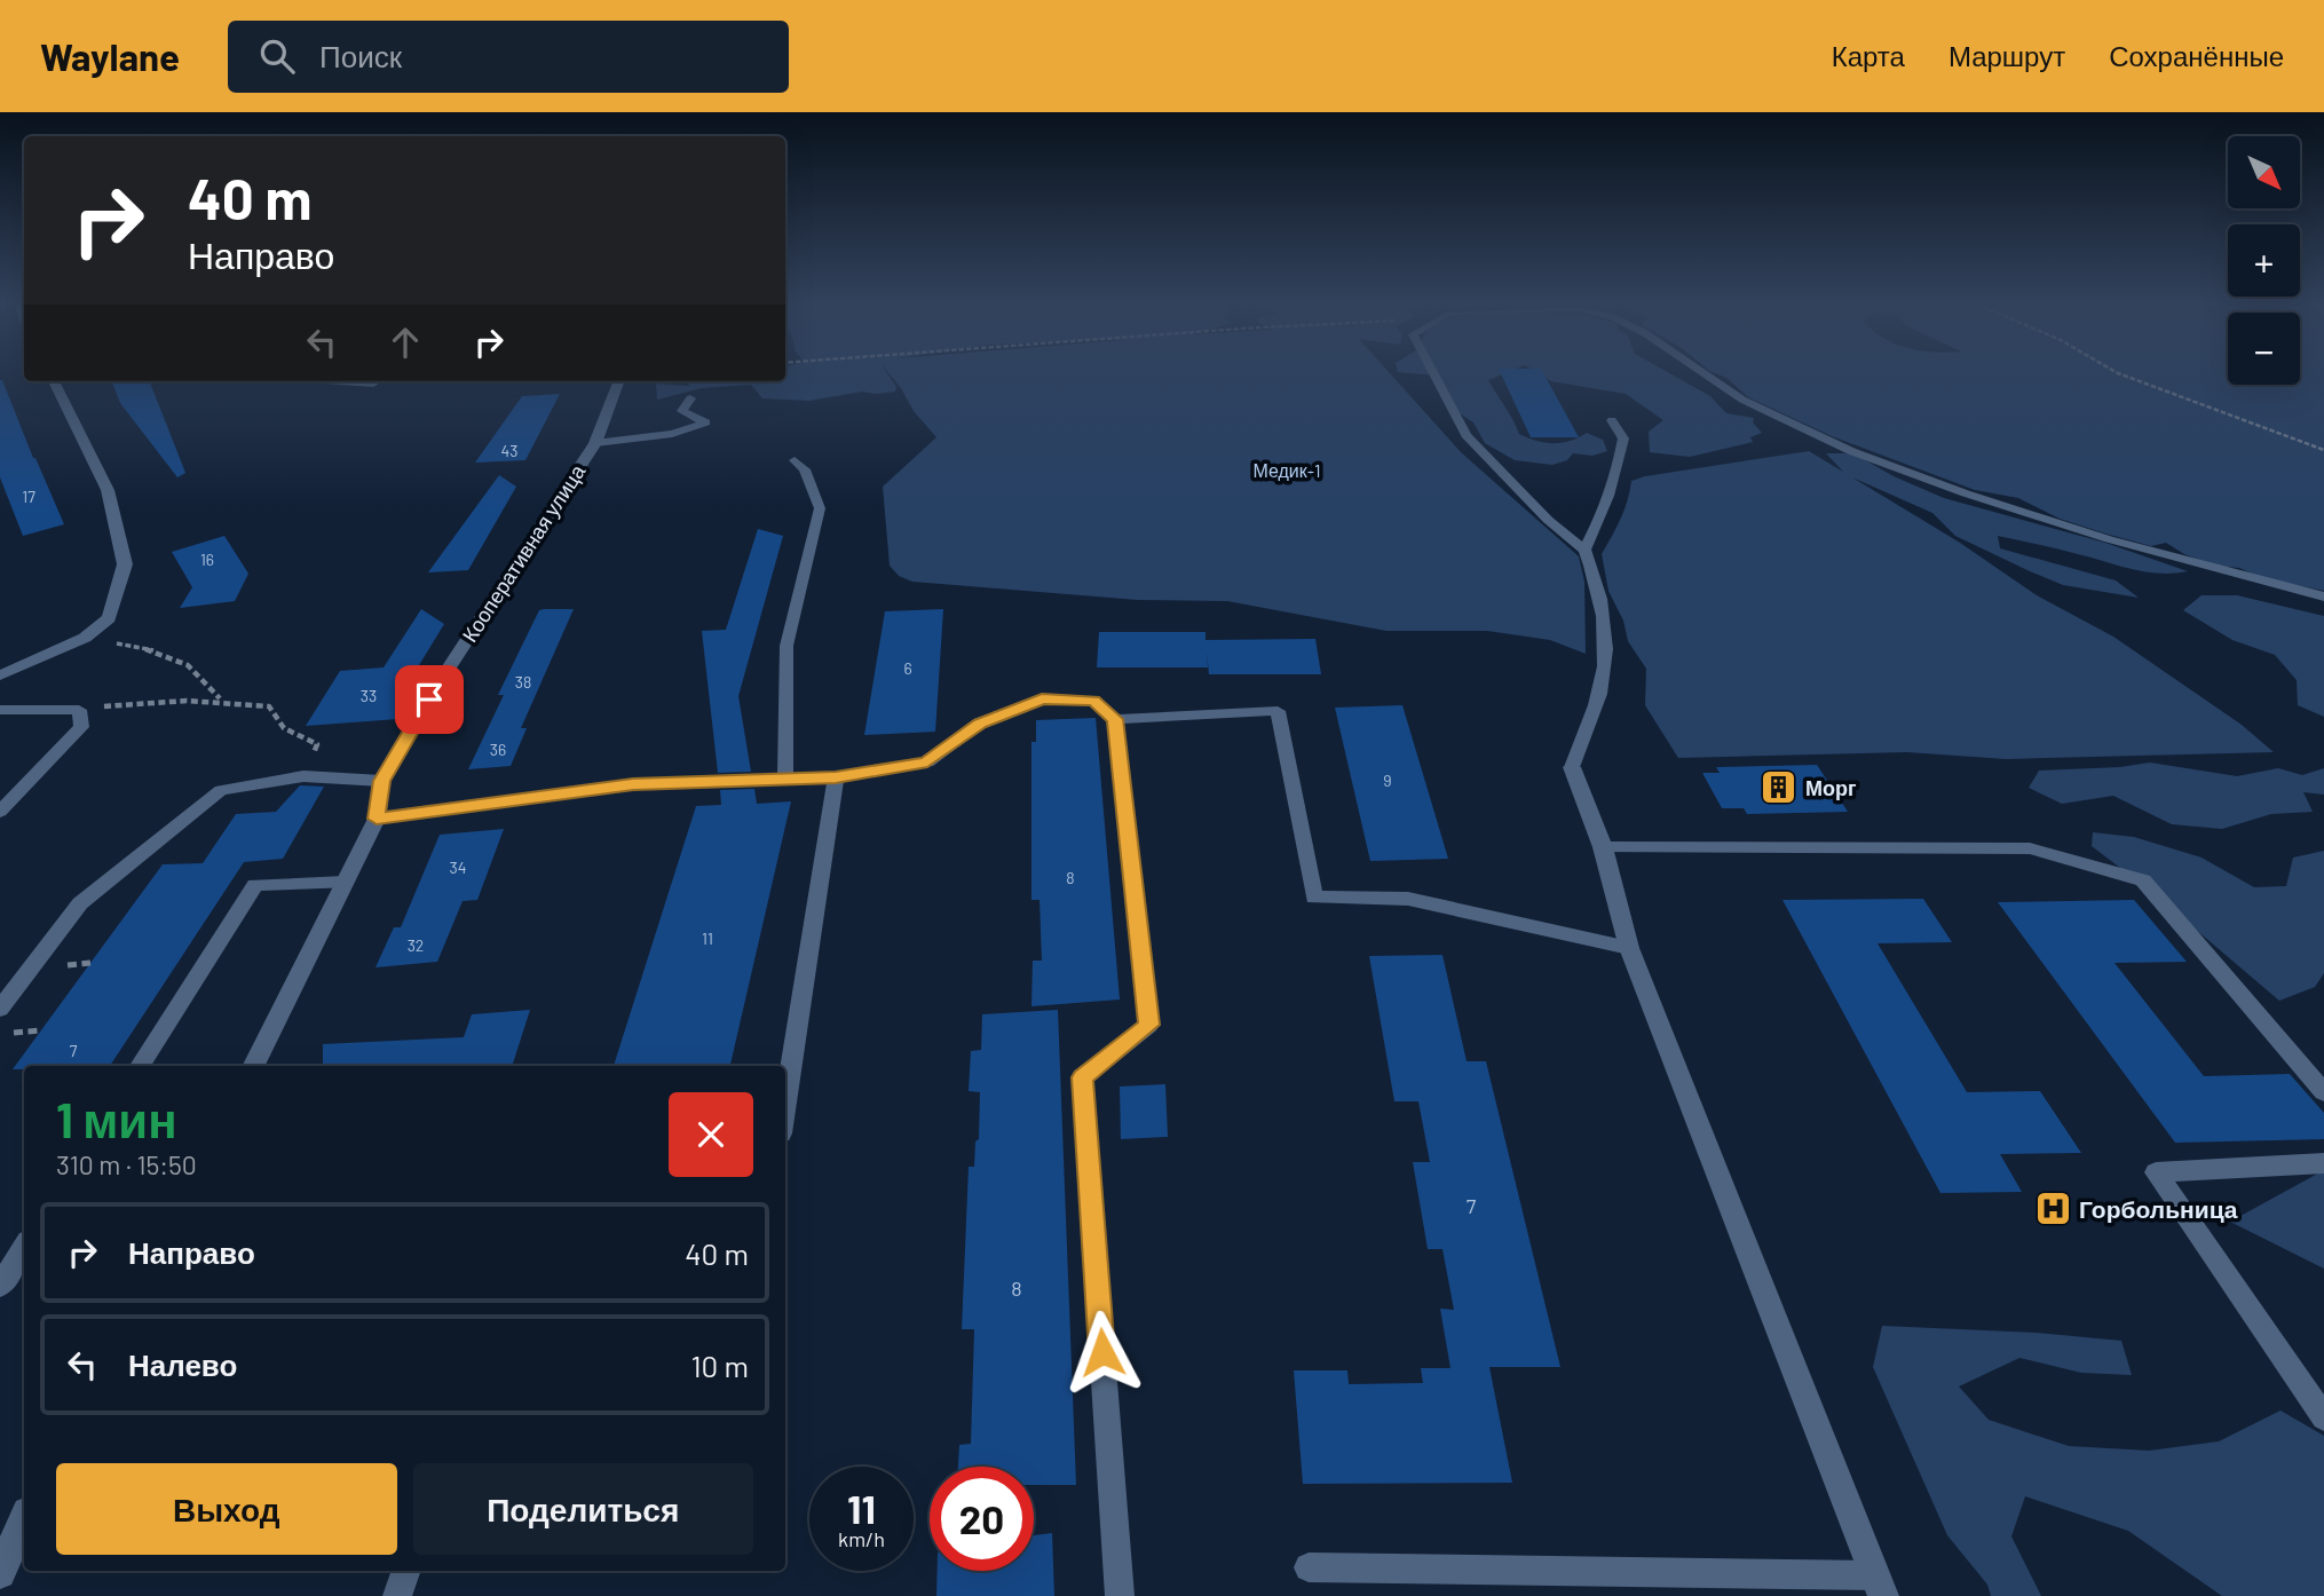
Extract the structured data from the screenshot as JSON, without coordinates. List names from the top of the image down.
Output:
{
  "streets": {
    "street": ["Кооперативная улица"]
  },
  "parks": ["Медик-1"],
  "places": {
    "building": ["Морг"],
    "hospital": ["Горбольница"]
  },
  "house_numbers": [
    "43",
    "17",
    "16",
    "6",
    "38",
    "33",
    "36",
    "9",
    "34",
    "8",
    "11",
    "32",
    "7",
    "7",
    "8"
  ],
  "north": "bottom right",
  "page": {
    "header": "Waylane",
    "search": "Поиск",
    "nav": ["Карта", "Маршрут", "Сохранённые"],
    "map_buttons": ["+", "−"],
    "turn": ["40 m", "Направо"],
    "heading": ["1 мин", "310 m · 15:50"],
    "list": [
      {
        "name": "Направо",
        "value": "40 m"
      },
      {
        "name": "Налево",
        "value": "10 m"
      }
    ],
    "buttons": ["Выход", "Поделиться"],
    "speed": "11 km/h",
    "limit": "20"
  }
}
